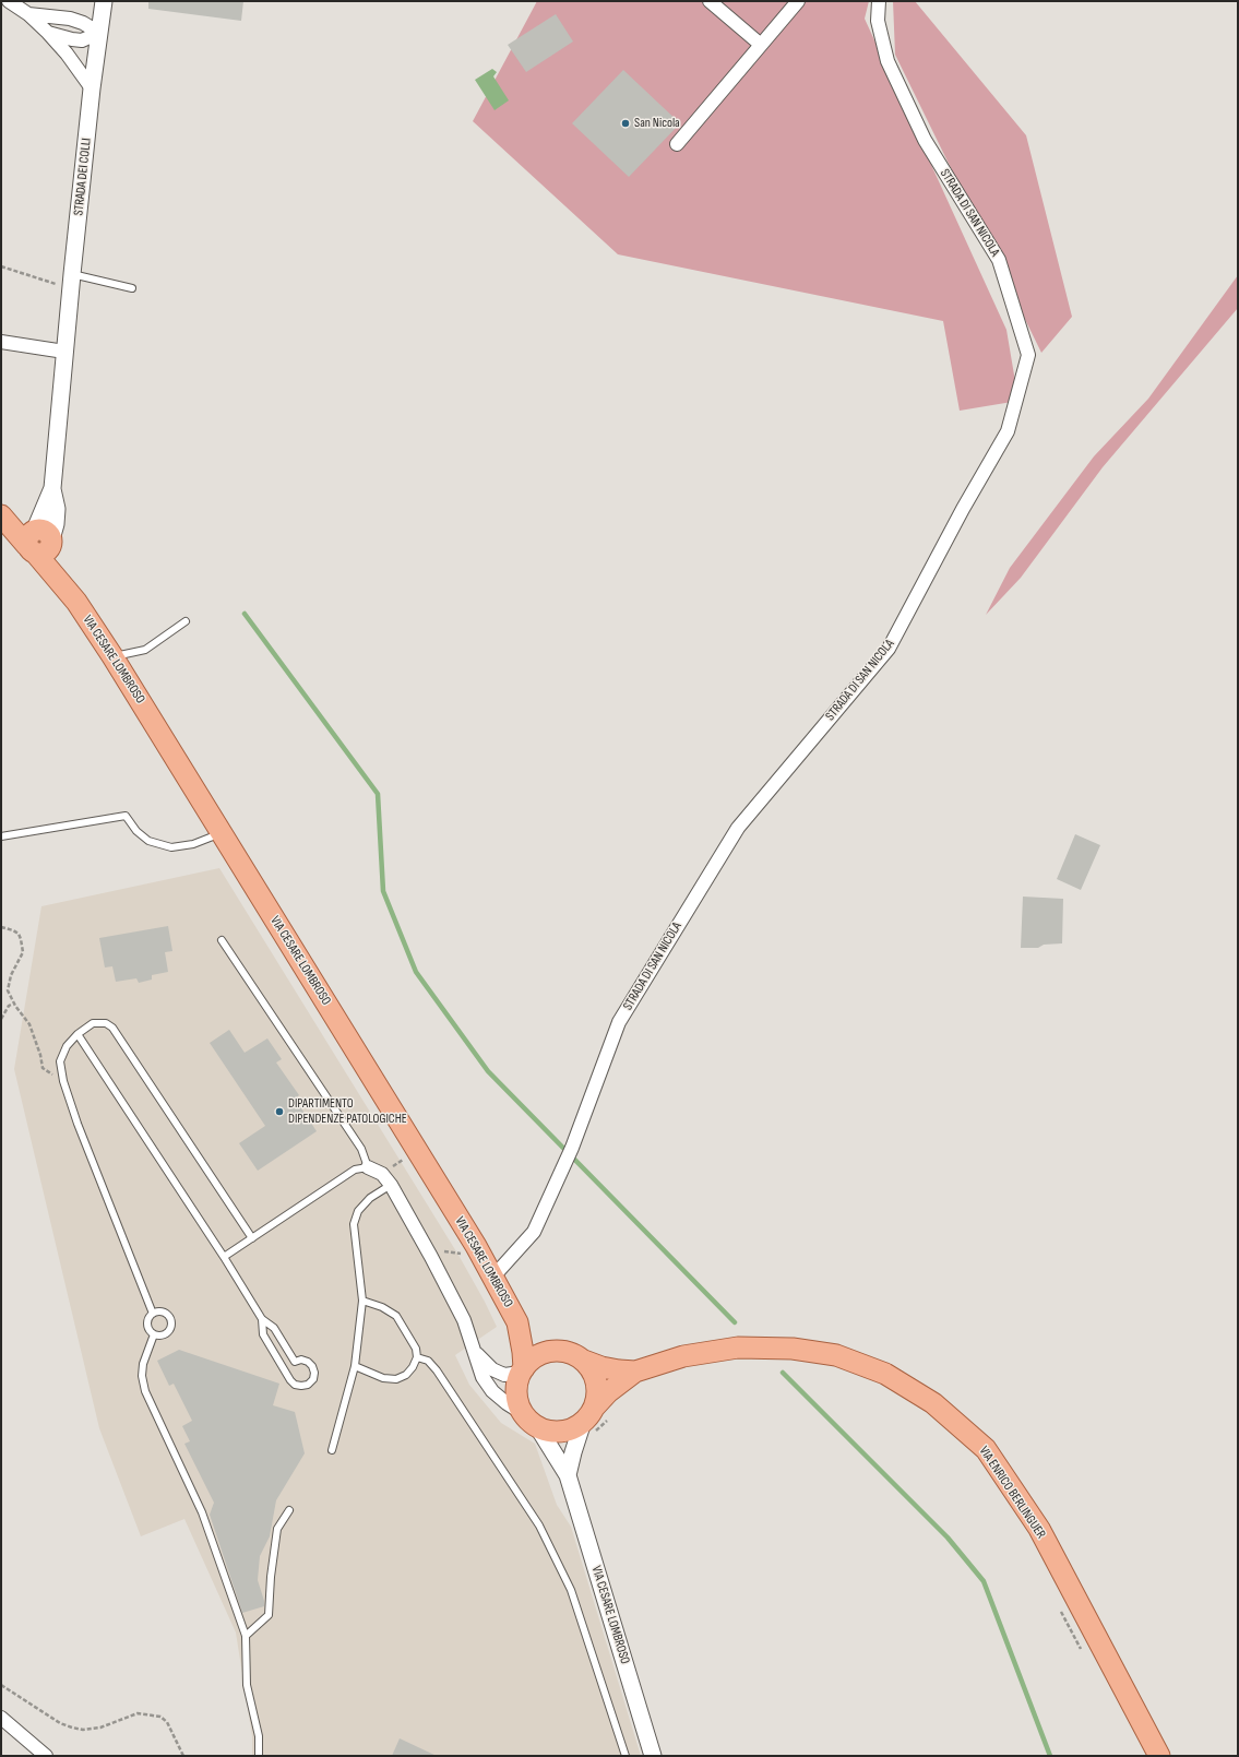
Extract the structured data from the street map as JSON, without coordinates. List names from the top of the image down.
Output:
{
  "streets": {
    "main road": ["VIA CESARE LOMBROSO", "VIA ENRICO BERLINGUER"],
    "street": ["STRADA DEI COLLI", "STRADA DI SAN NICOLA"]
  },
  "crossings": [
    ["STRADA DEI COLLI", "VIA CESARE LOMBROSO"],
    ["STRADA DI SAN NICOLA", "VIA CESARE LOMBROSO"]
  ],
  "places": ["San Nicola", "DIPARTIMENTO DIPENDENZE PATOLOGICHE"]
}
